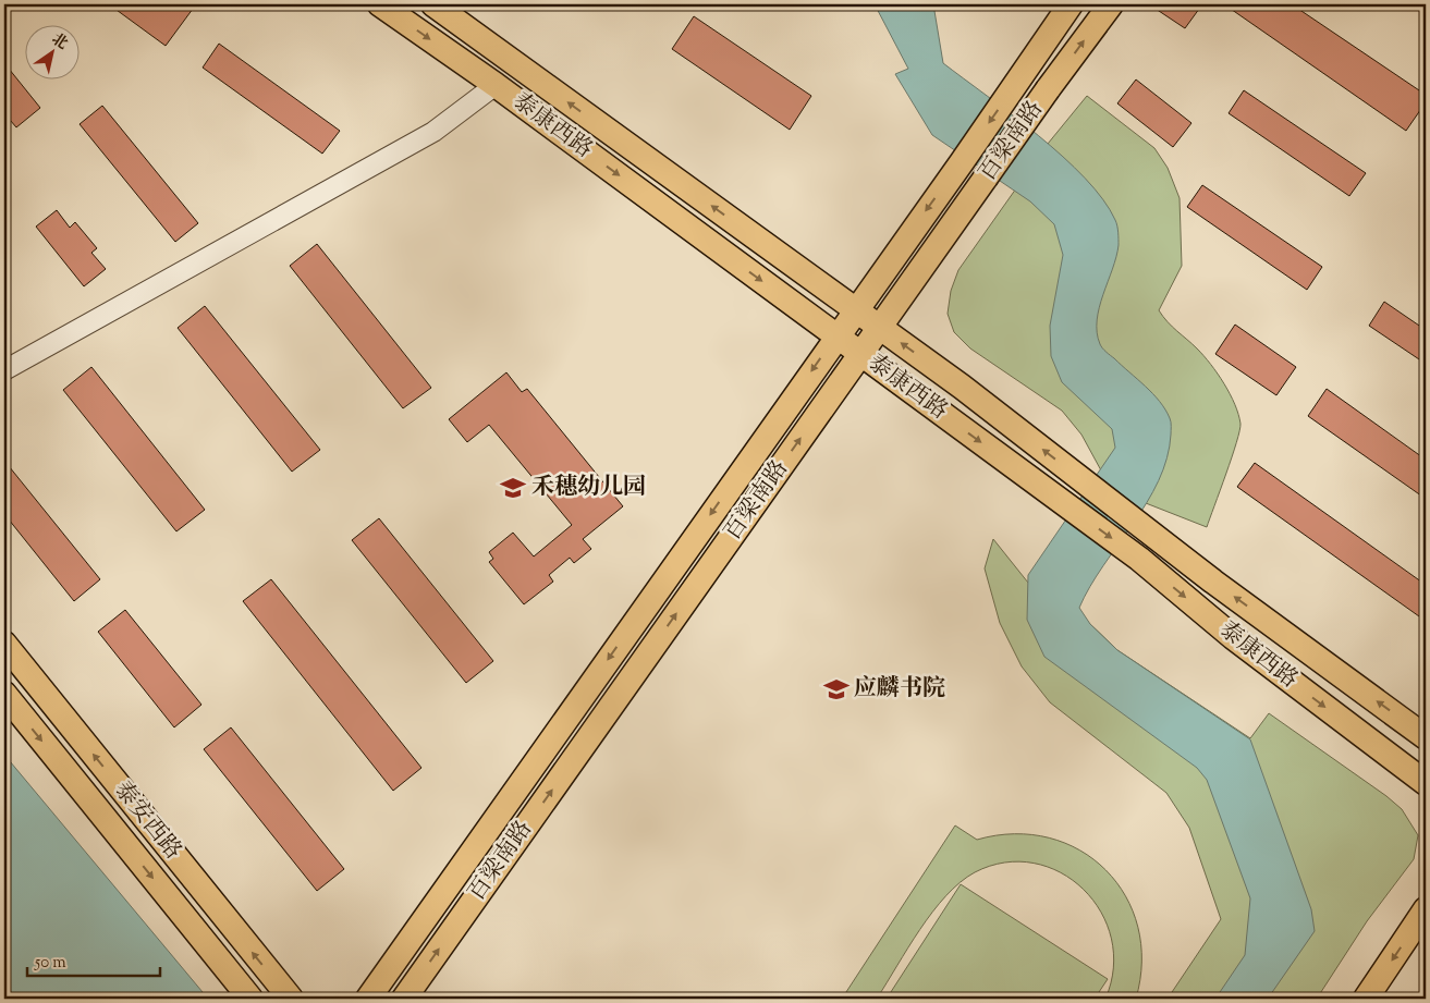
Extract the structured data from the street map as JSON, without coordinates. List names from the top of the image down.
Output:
{
  "streets": {
    "main road": ["泰康西路", "百梁南路", "泰安西路"]
  },
  "crossings": [
    ["泰康西路", "百梁南路"]
  ],
  "places": {
    "school or university": ["禾穗幼儿园", "应麟书院"]
  },
  "scale_bar": "50 m",
  "north": "top right"
}
